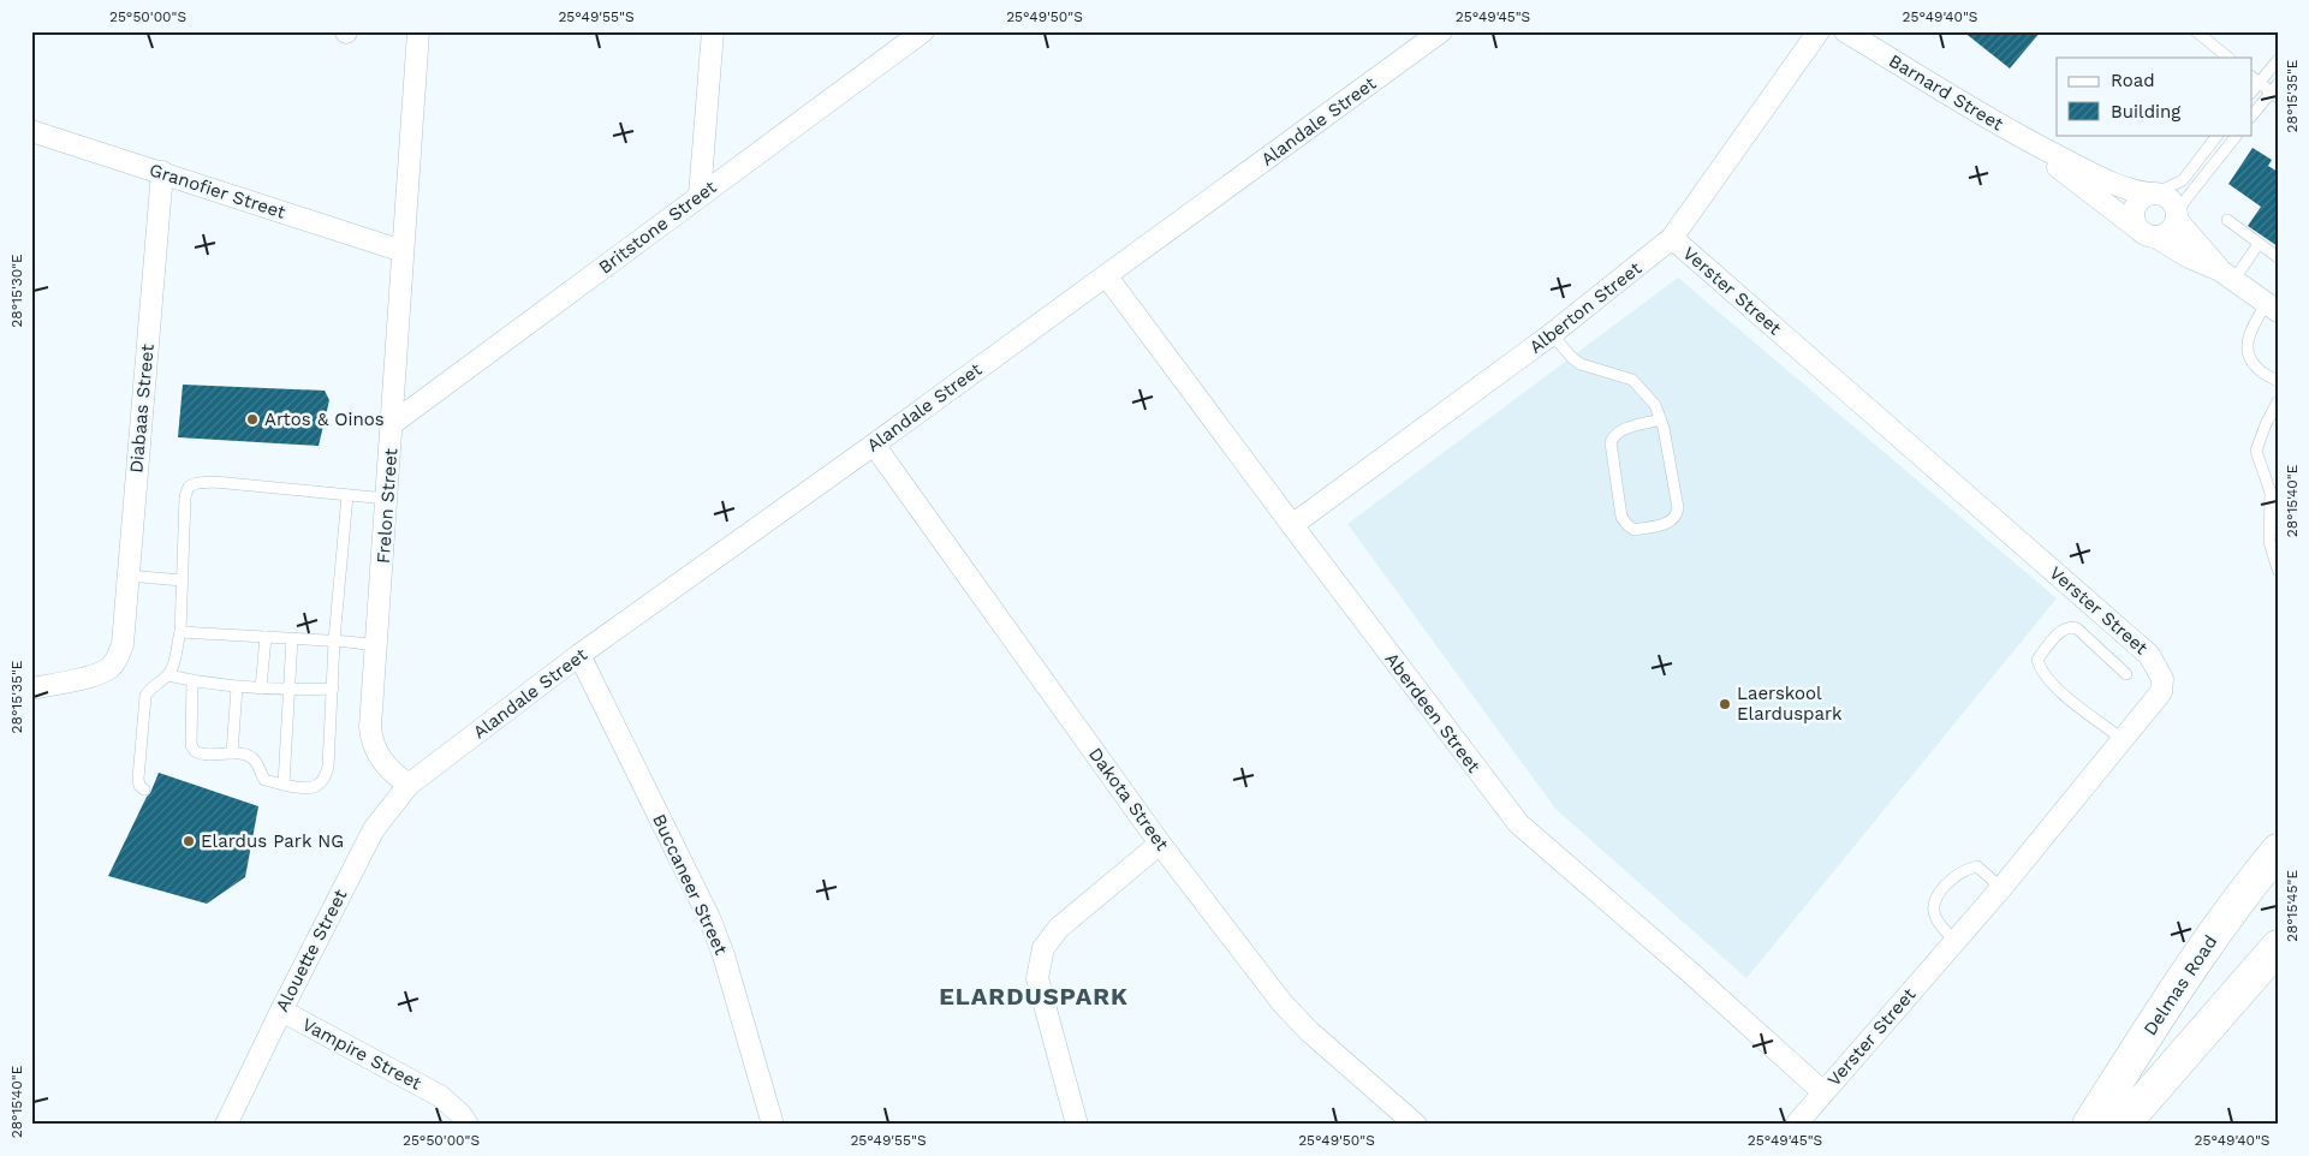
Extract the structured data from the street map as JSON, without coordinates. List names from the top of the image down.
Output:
{
  "streets": {
    "main road": ["Delmas Road"],
    "street": [
      "Barnard Street",
      "Alandale Street",
      "Granofier Street",
      "Britstone Street",
      "Verster Street",
      "Alberton Street",
      "Diabaas Street",
      "Frelon Street",
      "Aberdeen Street",
      "Dakota Street",
      "Buccaneer Street",
      "Alouette Street",
      "Vampire Street"
    ]
  },
  "crossings": [
    ["Alandale Street", "Frelon Street"],
    ["Alandale Street", "Aberdeen Street"],
    ["Alandale Street", "Dakota Street"],
    ["Alandale Street", "Buccaneer Street"],
    ["Alandale Street", "Alouette Street"],
    ["Granofier Street", "Diabaas Street"],
    ["Granofier Street", "Frelon Street"],
    ["Britstone Street", "Frelon Street"],
    ["Verster Street", "Alberton Street"],
    ["Verster Street", "Aberdeen Street"],
    ["Alberton Street", "Aberdeen Street"],
    ["Frelon Street", "Alouette Street"],
    ["Alouette Street", "Vampire Street"]
  ],
  "districts": ["ELARDUSPARK"],
  "places": ["Artos & Oinos", "Laerskool Elarduspark", "Elardus Park NG"],
  "legend": ["Road", "Building"],
  "coordinates": [
    "25°50'00\"S",
    "25°49'55\"S",
    "25°49'50\"S",
    "25°49'45\"S",
    "25°49'40\"S",
    "28°15'35\"E",
    "28°15'30\"E",
    "28°15'40\"E",
    "28°15'45\"E"
  ]
}
